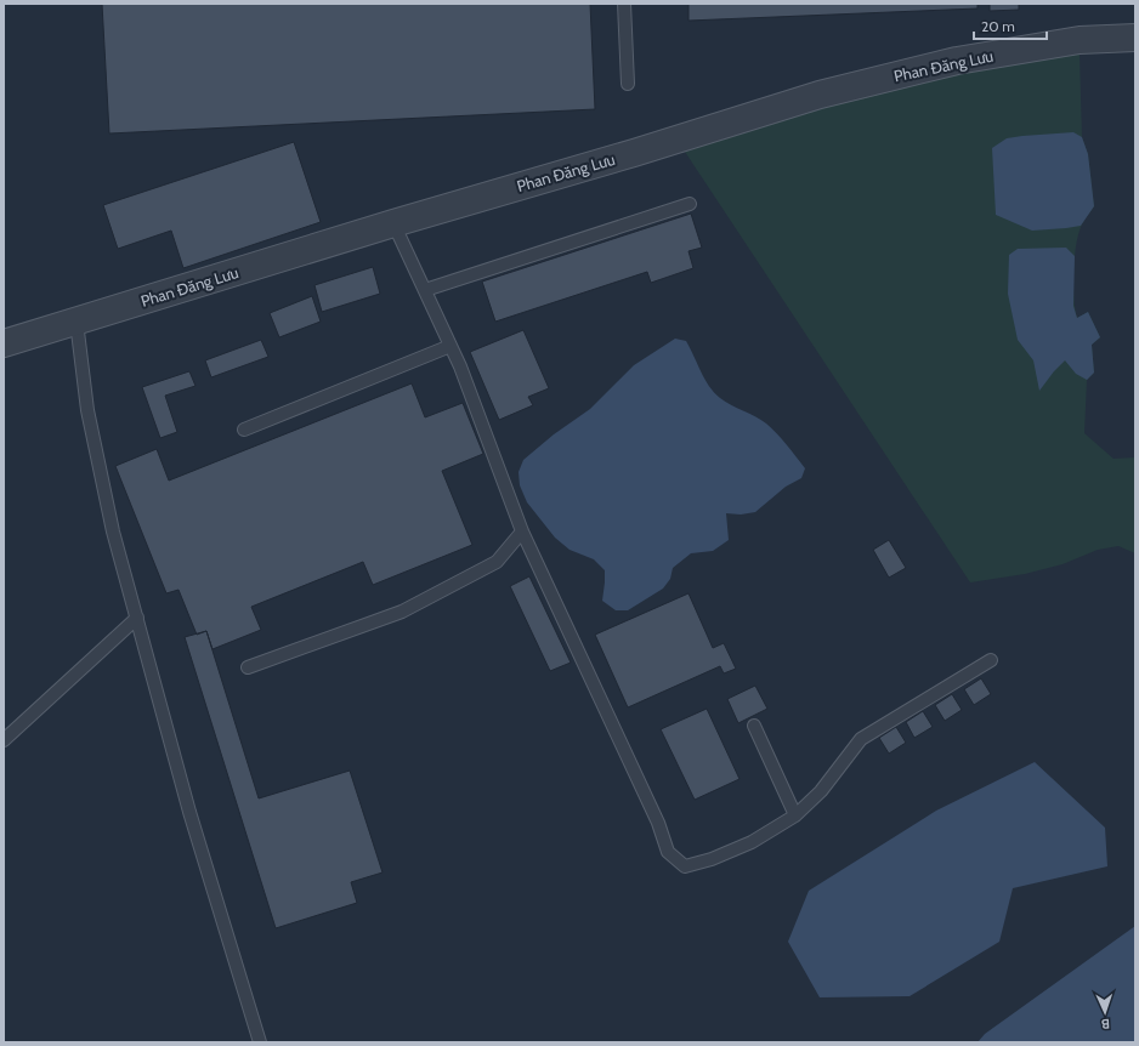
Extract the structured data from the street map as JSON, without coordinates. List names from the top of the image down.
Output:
{
  "streets": {
    "street": ["Phan Đăng Lưu"]
  },
  "scale_bar": "20 m",
  "north": "bottom"
}
